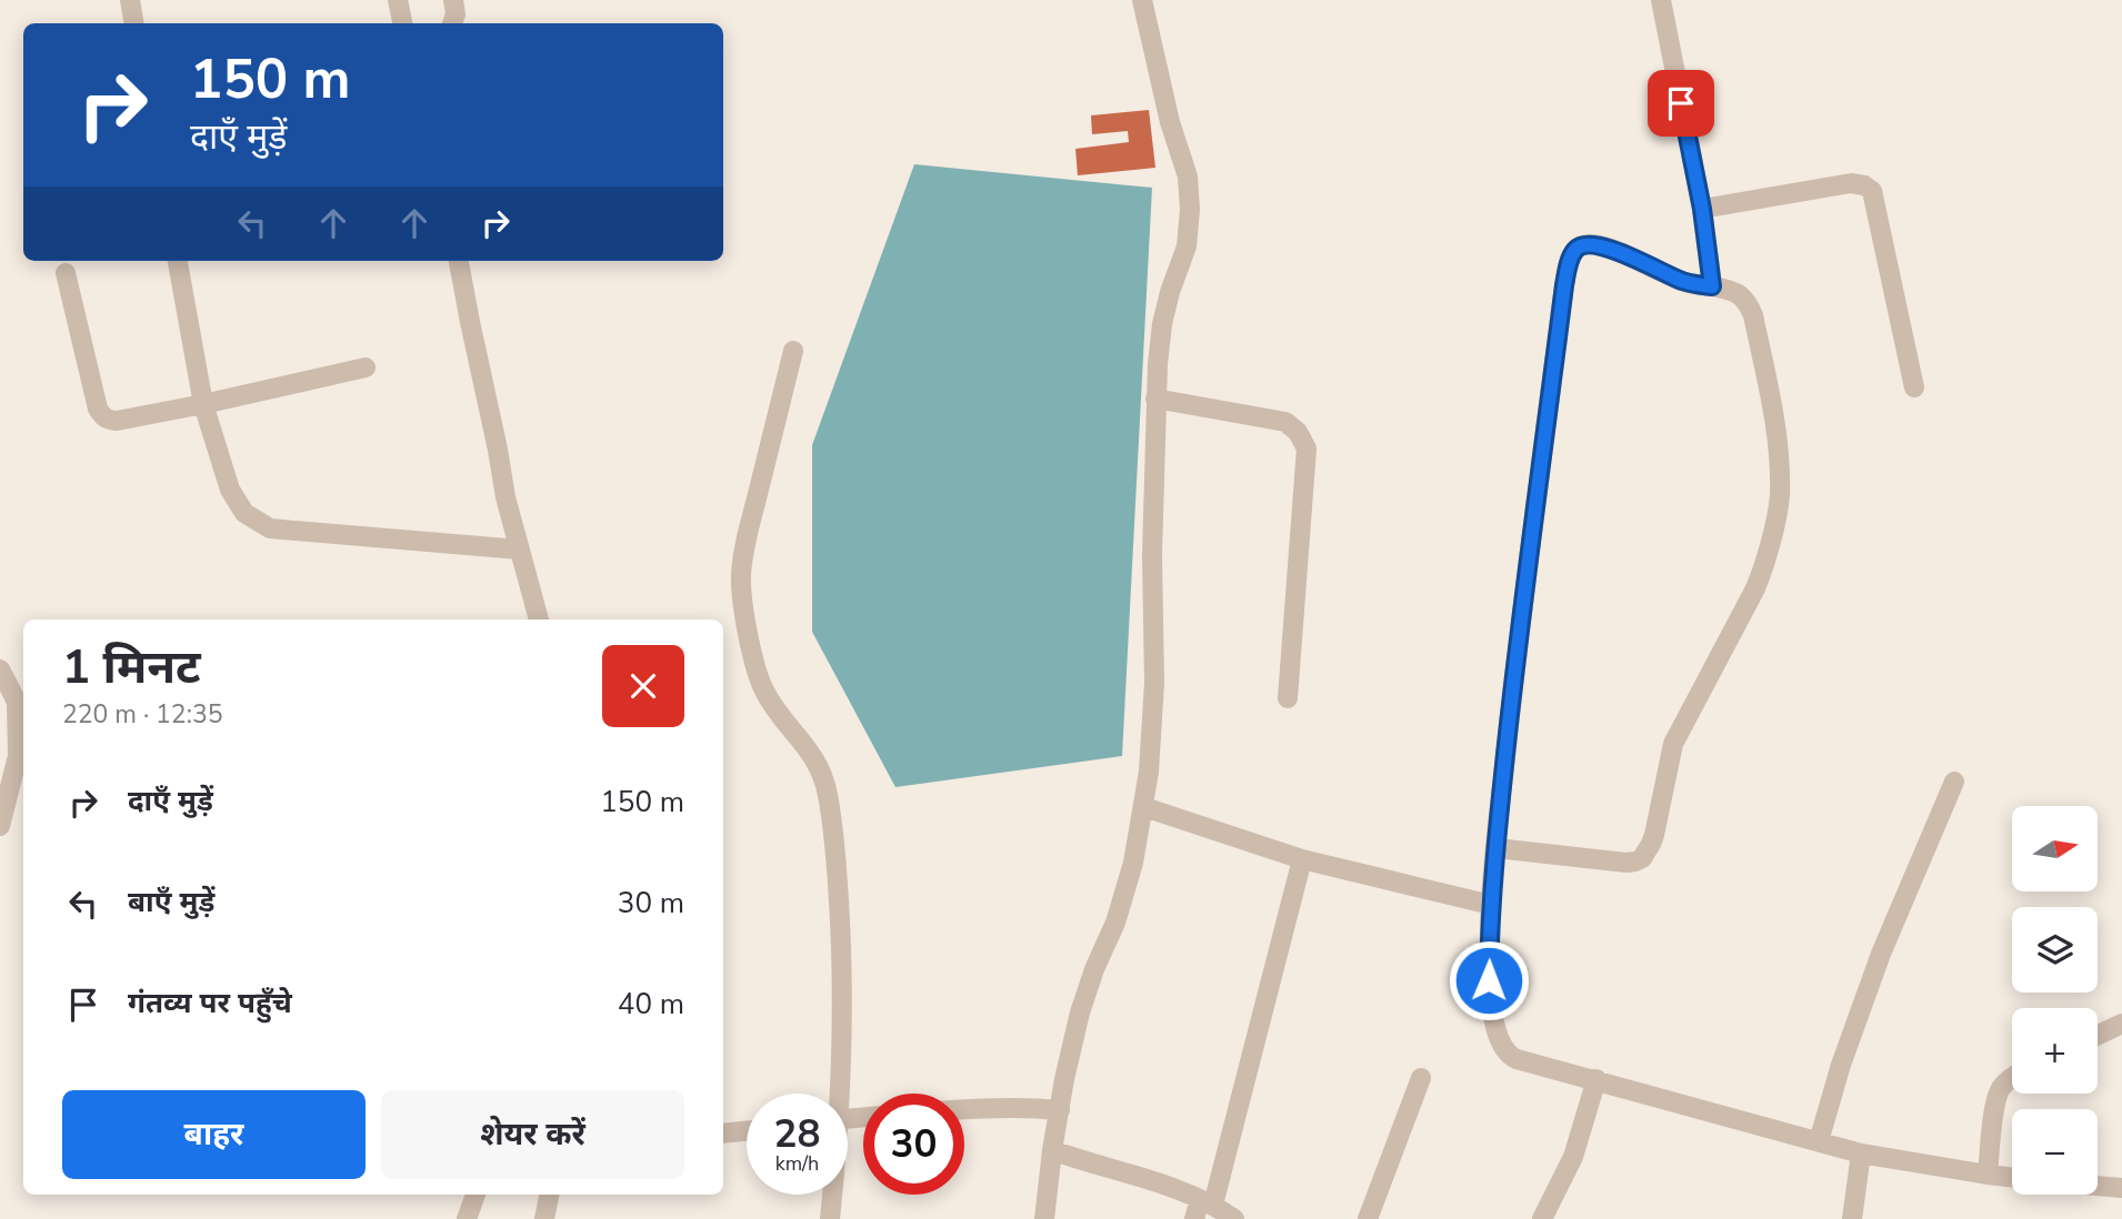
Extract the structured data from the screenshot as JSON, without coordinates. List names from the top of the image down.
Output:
{
  "north": "right",
  "page": {
    "turn": ["150 m", "दाएँ मुड़ें"],
    "heading": ["1 मिनट", "220 m · 12:35"],
    "list": [
      {
        "name": "दाएँ मुड़ें",
        "value": "150 m"
      },
      {
        "name": "बाएँ मुड़ें",
        "value": "30 m"
      },
      {
        "name": "गंतव्य पर पहुँचे",
        "value": "40 m"
      }
    ],
    "map_buttons": ["+", "−"],
    "buttons": ["बाहर", "शेयर करें"],
    "speed": "28 km/h",
    "limit": "30"
  }
}
